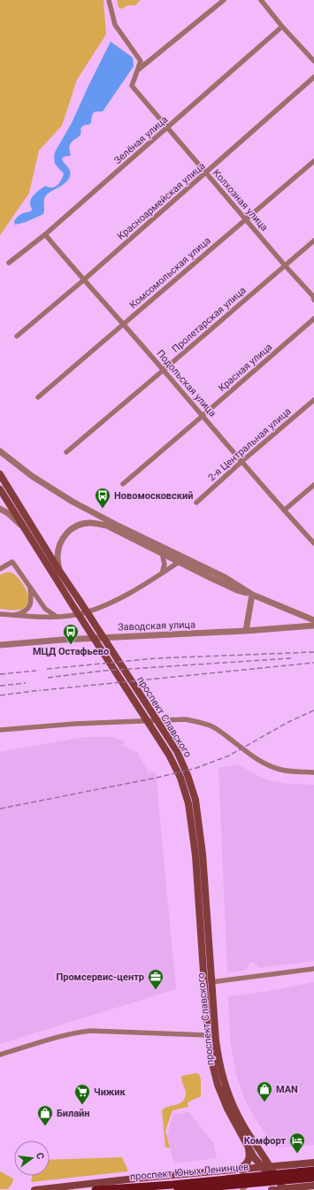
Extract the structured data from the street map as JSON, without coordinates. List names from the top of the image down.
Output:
{
  "streets": {
    "main road": ["проспект Славского", "проспект Юных Ленинцев"],
    "street": [
      "Зелёная улица",
      "Колхозная улица",
      "Красноармейская улица",
      "Комсомольская улица",
      "Пролетарская улица",
      "Красная улица",
      "Подольская улица",
      "2-я Центральная улица",
      "Заводская улица"
    ]
  },
  "crossings": [
    ["Зелёная улица", "Колхозная улица"],
    ["Зелёная улица", "Подольская улица"],
    ["Колхозная улица", "Красноармейская улица"],
    ["Колхозная улица", "Комсомольская улица"],
    ["Колхозная улица", "Пролетарская улица"],
    ["Красноармейская улица", "Подольская улица"],
    ["Комсомольская улица", "Подольская улица"],
    ["Пролетарская улица", "Подольская улица"],
    ["Красная улица", "Подольская улица"],
    ["Подольская улица", "2-я Центральная улица"]
  ],
  "places": {
    "bus stop": ["Новомосковский", "МЦД Остафьево"],
    "office": ["Промсервис-центр"],
    "shop": ["MAN", "Билайн"],
    "supermarket": ["Чижик"],
    "hotel": ["Комфорт"]
  },
  "north": "right"
}
